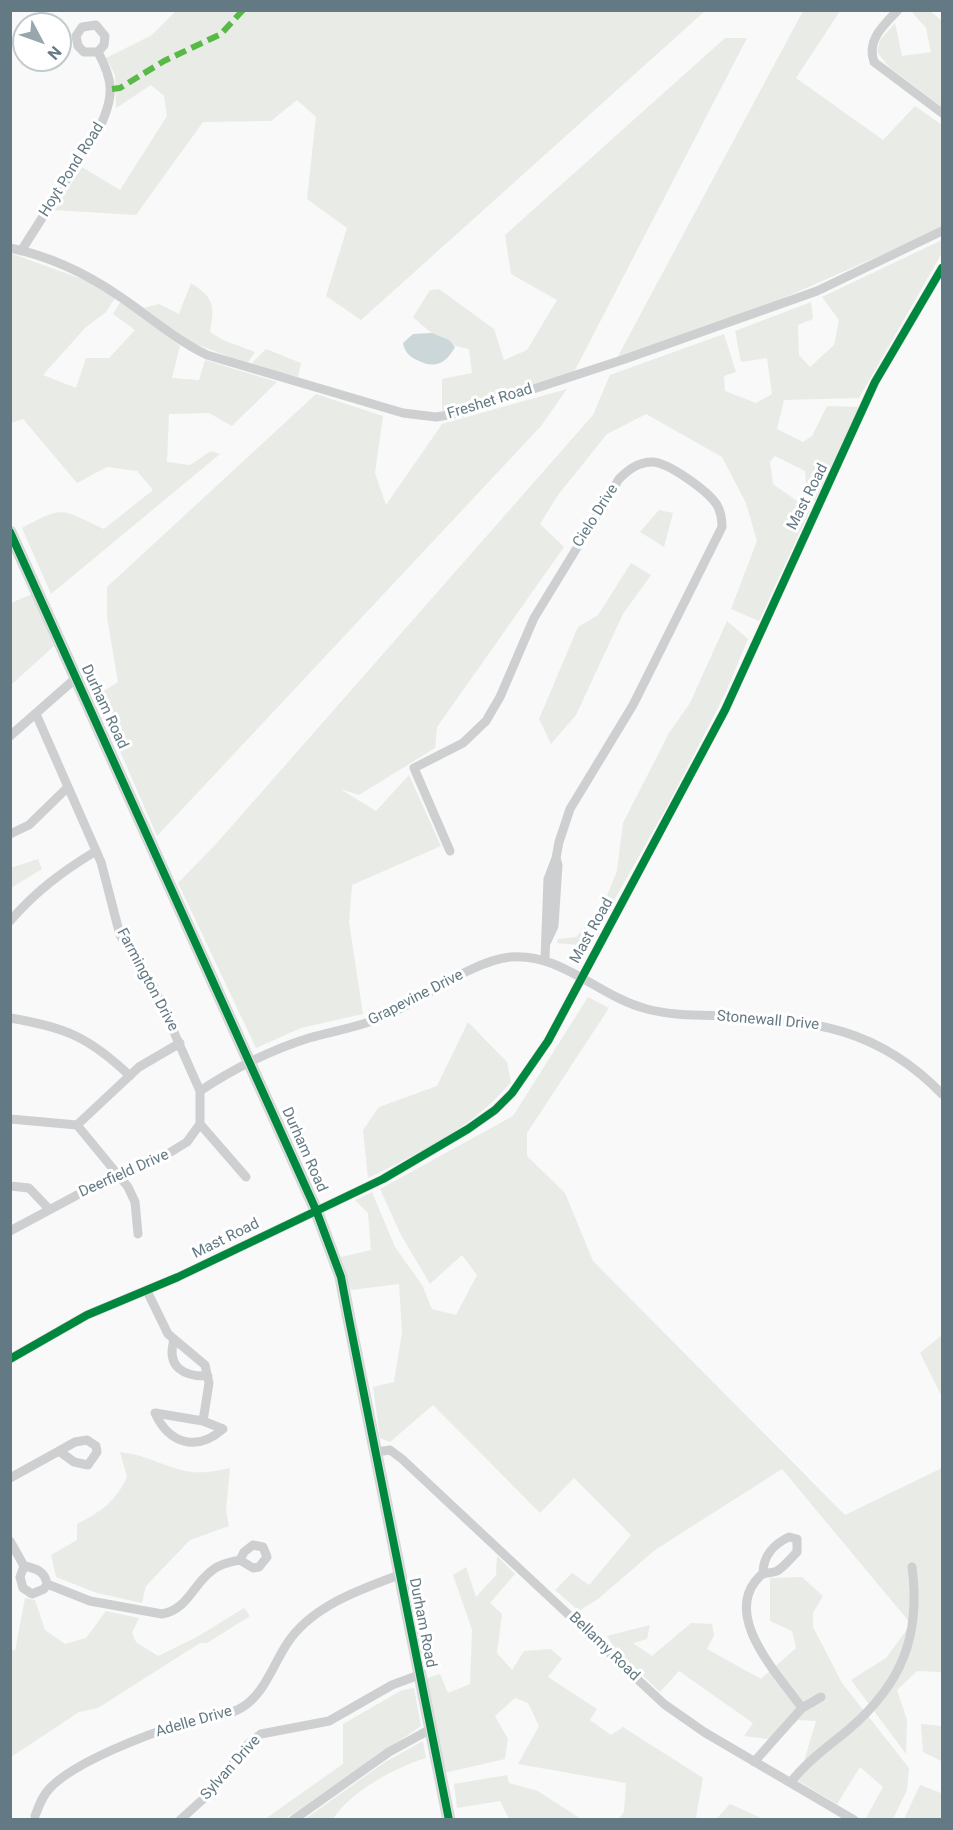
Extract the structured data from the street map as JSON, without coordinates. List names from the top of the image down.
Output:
{
  "streets": {
    "main road": ["Durham Road"],
    "street": [
      "Hoyt Pond Road",
      "Freshet Road",
      "Mast Road",
      "Cielo Drive",
      "Farmington Drive",
      "Grapevine Drive",
      "Stonewall Drive",
      "Deerfield Drive",
      "Bellamy Road",
      "Adelle Drive",
      "Sylvan Drive"
    ]
  },
  "crossings": [
    ["Hoyt Pond Road", "Freshet Road"],
    ["Mast Road", "Durham Road"],
    ["Mast Road", "Grapevine Drive"],
    ["Mast Road", "Stonewall Drive"],
    ["Cielo Drive", "Grapevine Drive"],
    ["Durham Road", "Grapevine Drive"],
    ["Durham Road", "Bellamy Road"],
    ["Durham Road", "Adelle Drive"],
    ["Durham Road", "Sylvan Drive"],
    ["Grapevine Drive", "Stonewall Drive"]
  ],
  "north": "bottom right"
}
